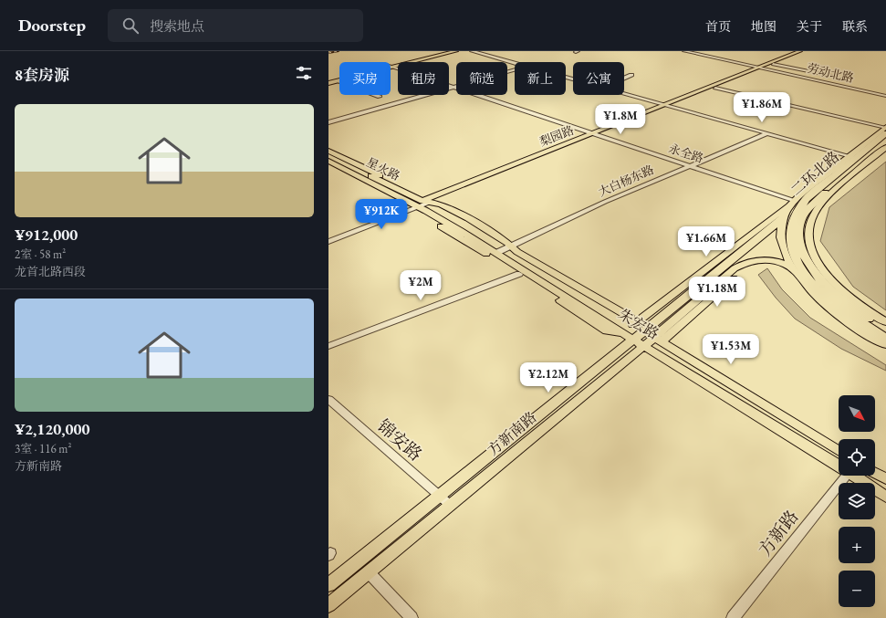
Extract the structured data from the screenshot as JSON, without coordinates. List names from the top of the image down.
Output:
{
  "streets": {
    "highway": ["二环北路"],
    "main road": [
      "梨园路",
      "星火路",
      "朱宏路",
      "方新南路"
    ],
    "street": [
      "劳动北路",
      "永全路",
      "大白杨东路",
      "锦安路",
      "方新路"
    ]
  },
  "crossings": [
    ["劳动北路", "梨园路"],
    ["梨园路", "永全路"],
    ["梨园路", "星火路"],
    ["梨园路", "朱宏路"],
    ["永全路", "大白杨东路"],
    ["星火路", "朱宏路"],
    ["大白杨东路", "朱宏路"],
    ["朱宏路", "方新南路"],
    ["方新南路", "锦安路"]
  ],
  "north": "bottom right",
  "page": {
    "header": "Doorstep",
    "search": "搜索地点",
    "nav": [
      "首页",
      "地图",
      "关于",
      "联系"
    ],
    "heading": "8套房源",
    "chip": [
      "买房",
      "租房",
      "筛选",
      "新上",
      "公寓"
    ],
    "price": [
      "¥1.86M",
      "¥1.8M",
      "¥912K",
      "¥1.66M",
      "¥2M",
      "¥1.18M",
      "¥1.53M",
      "¥2.12M"
    ],
    "list": [
      {
        "name": "¥912,000",
        "note": "2室 · 58 m² · 龙首北路西段"
      },
      {
        "name": "¥2,120,000",
        "note": "3室 · 116 m² · 方新南路"
      }
    ],
    "map_buttons": ["+", "−"]
  }
}
